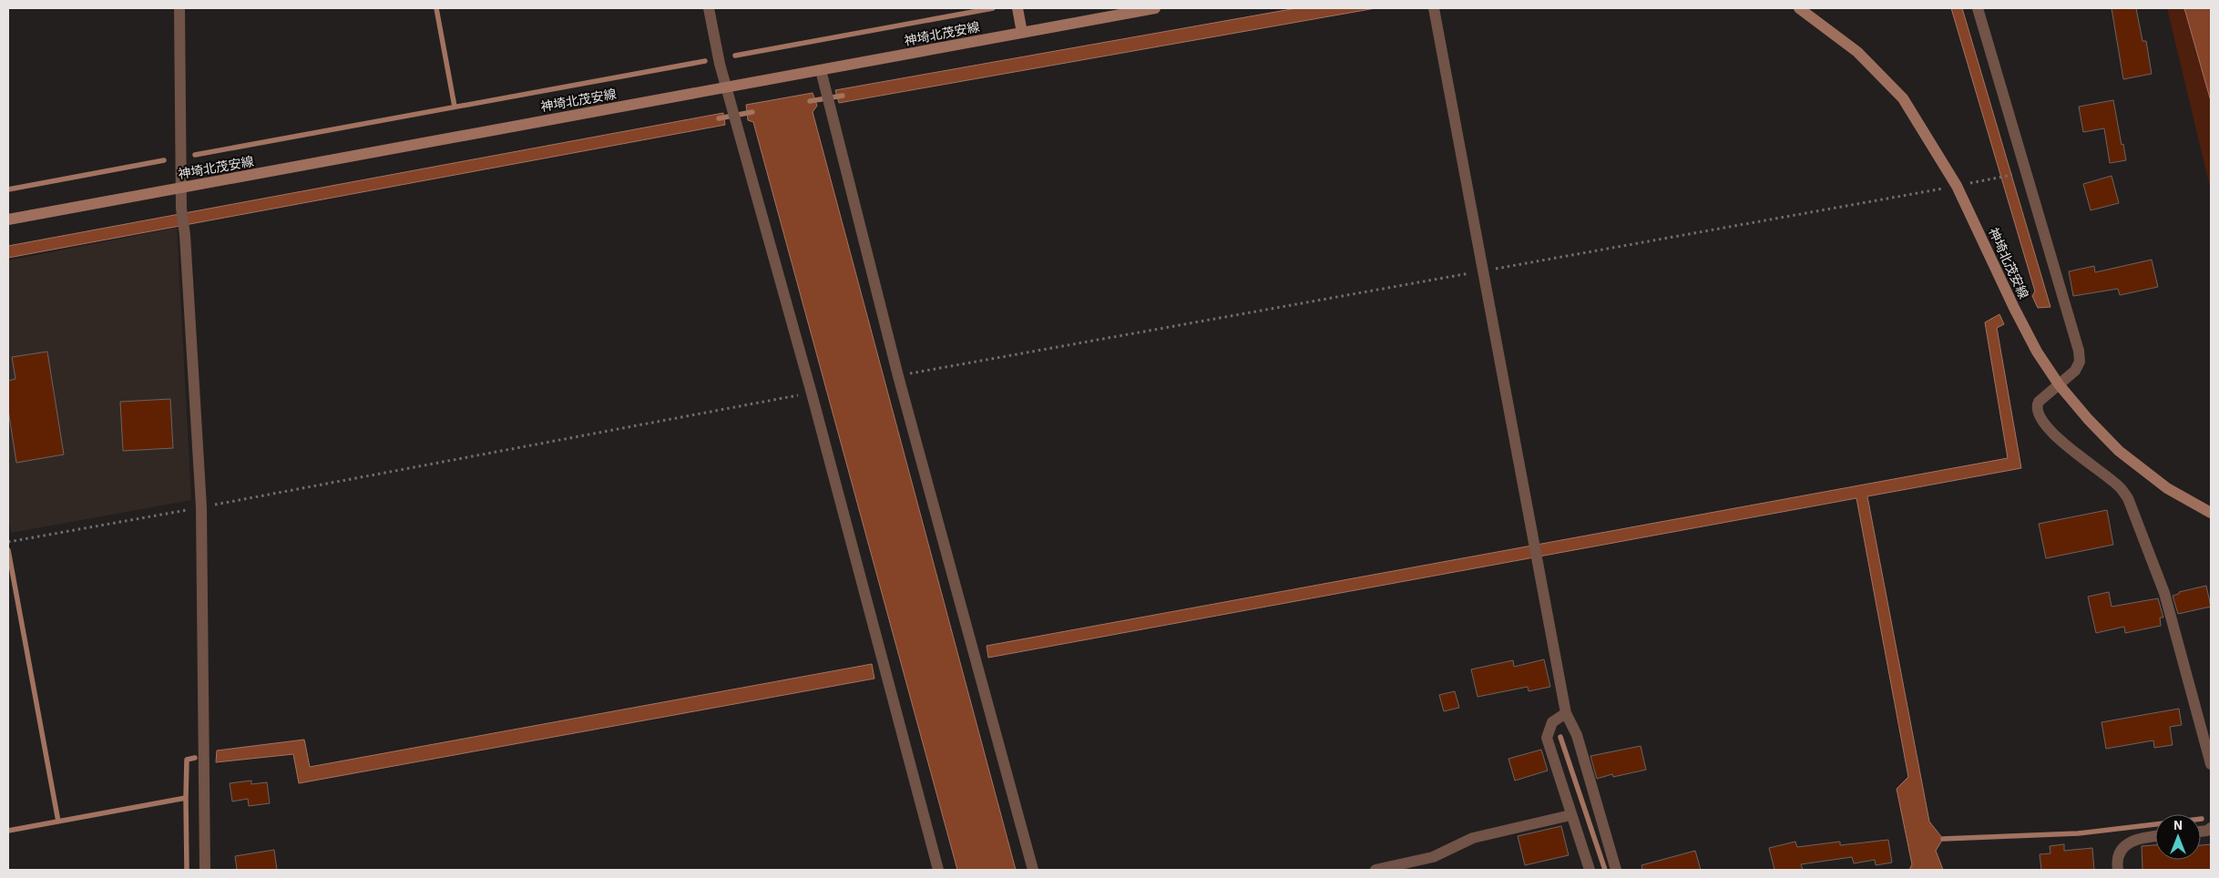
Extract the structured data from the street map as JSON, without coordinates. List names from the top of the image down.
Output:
{
  "streets": {
    "main road": ["神埼北茂安線"]
  },
  "north": "top"
}
